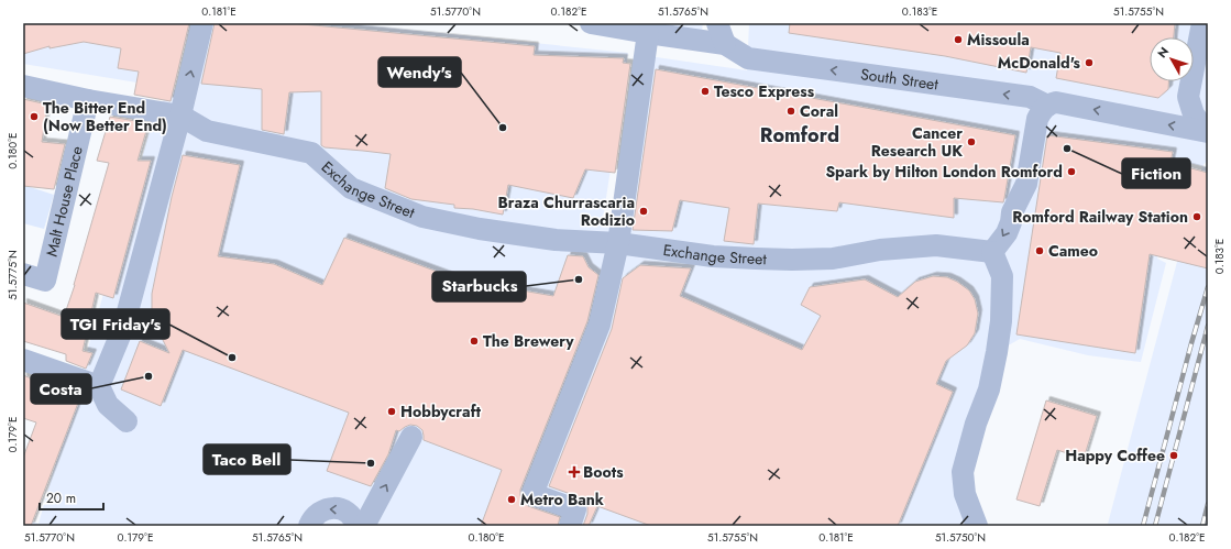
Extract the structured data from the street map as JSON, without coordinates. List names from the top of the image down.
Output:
{
  "streets": {
    "street": ["South Street", "Exchange Street", "Malt House Place"]
  },
  "crossings": [
    ["Exchange Street", "Malt House Place"]
  ],
  "one_way": ["South Street"],
  "districts": ["Romford"],
  "places": {
    "other": [
      "Missoula",
      "McDonald's",
      "Tesco Express",
      "Coral",
      "The Bitter End (Now Better End)",
      "Wendy's",
      "Cancer Research UK",
      "Fiction",
      "Spark by Hilton London Romford",
      "Braza Churrascaria Rodizio",
      "Romford Railway Station",
      "Cameo",
      "Starbucks",
      "The Brewery",
      "TGI Friday's",
      "Costa",
      "Hobbycraft",
      "Happy Coffee",
      "Taco Bell",
      "Metro Bank"
    ],
    "health": ["Boots"]
  },
  "scale_bar": "20 m",
  "north": "top left",
  "coordinates": [
    "0.181°E",
    "51.5770°N",
    "0.182°E",
    "51.5765°N",
    "0.183°E",
    "51.5755°N",
    "0.180°E",
    "51.5775°N",
    "0.179°E",
    "51.5750°N"
  ]
}
